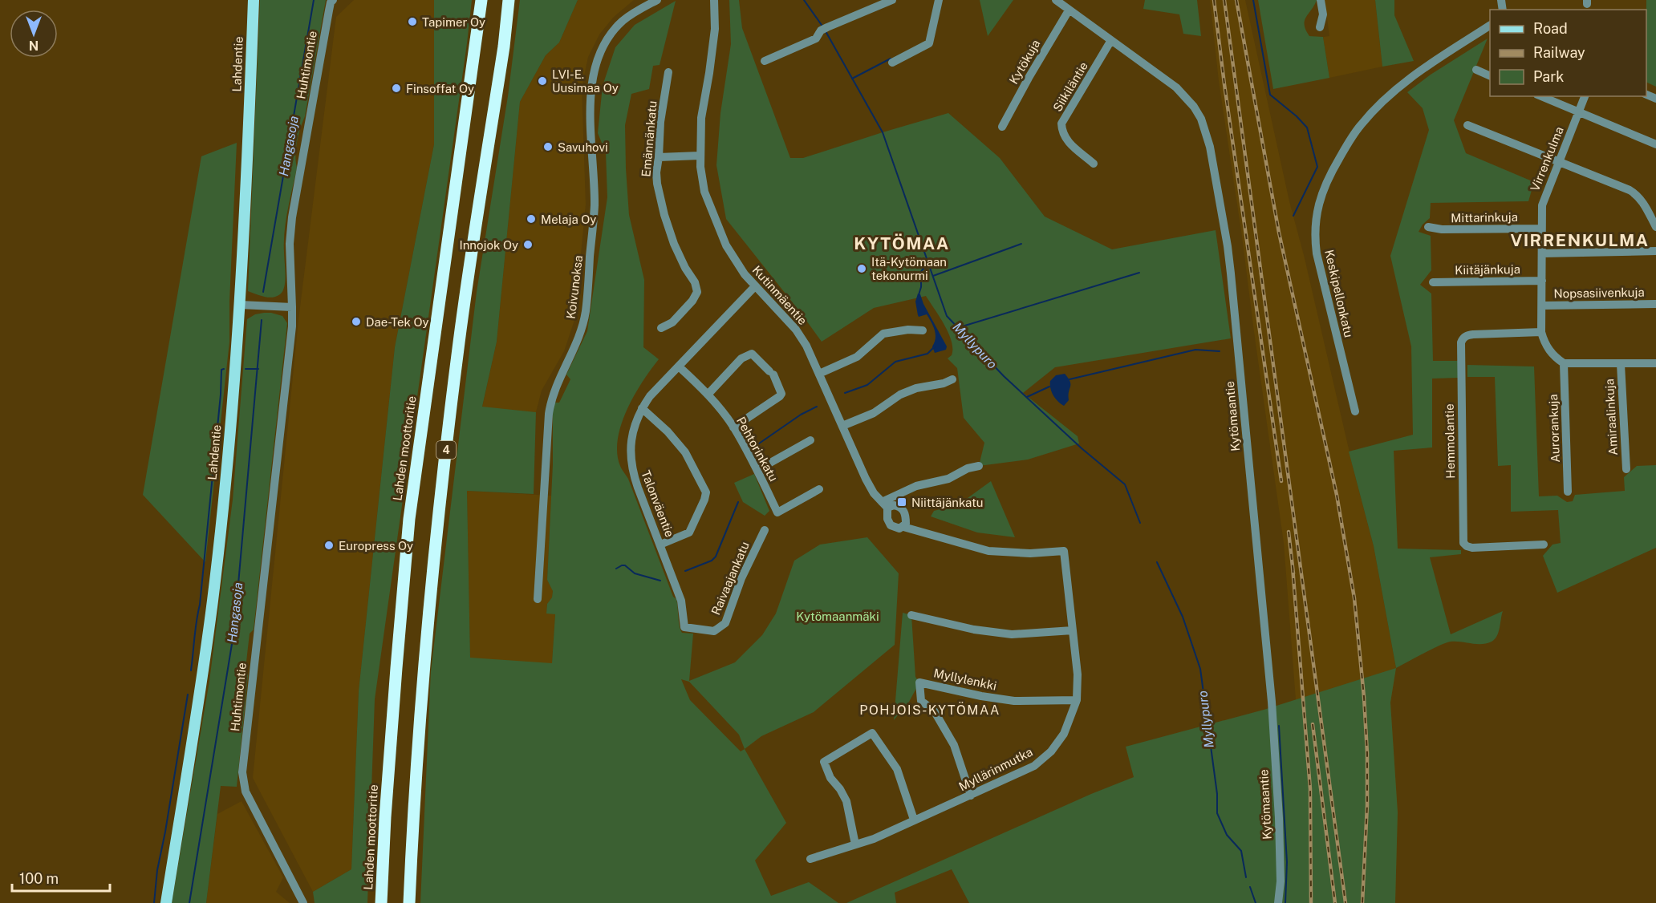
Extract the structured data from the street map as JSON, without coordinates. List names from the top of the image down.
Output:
{
  "streets": {
    "highway": ["Lahden moottoritie", "4"],
    "main road": ["Lahdentie"],
    "street": [
      "Kytökuja",
      "Huhtimontie",
      "Siikiläntie",
      "Emännänkatu",
      "Virrenkulma",
      "Mittarinkuja",
      "Kiitäjänkuja",
      "Koivunoksa",
      "Nopsasiivenkuja",
      "Keskipellonkatu",
      "Kutinmäentie",
      "Kytömaantie",
      "Amiraalinkuja",
      "Aurorankuja",
      "Hemmolantie",
      "Pehtorinkatu",
      "Talonväentie",
      "Raivaajankatu",
      "Myllylenkki",
      "Myllärinmutka"
    ]
  },
  "crossings": [
    ["Kytökuja", "Kytömaantie"],
    ["Siikiläntie", "Kytömaantie"],
    ["Virrenkulma", "Mittarinkuja"],
    ["Virrenkulma", "Kiitäjänkuja"],
    ["Virrenkulma", "Nopsasiivenkuja"],
    ["Virrenkulma", "Aurorankuja"],
    ["Virrenkulma", "Hemmolantie"],
    ["Kutinmäentie", "Talonväentie"],
    ["Kutinmäentie", "Myllärinmutka"],
    ["Pehtorinkatu", "Talonväentie"],
    ["Talonväentie", "Raivaajankatu"],
    ["Myllylenkki", "Myllärinmutka"]
  ],
  "districts": ["VIRRENKULMA", "KYTÖMAA", "POHJOIS-KYTÖMAA"],
  "water": ["Hangasoja", "Myllypuro"],
  "parks": ["Kytömaanmäki"],
  "places": {
    "other": [
      "Tapimer Oy",
      "LVI-E. Uusimaa Oy",
      "Finsoffat Oy",
      "Savuhovi",
      "Melaja Oy",
      "Innojok Oy",
      "Itä-Kytömaan tekonurmi",
      "Dae-Tek Oy",
      "Europress Oy"
    ],
    "transit": ["Niittäjänkatu"]
  },
  "legend": ["Road", "Railway", "Park"],
  "scale_bar": "100 m",
  "north": "bottom"
}
